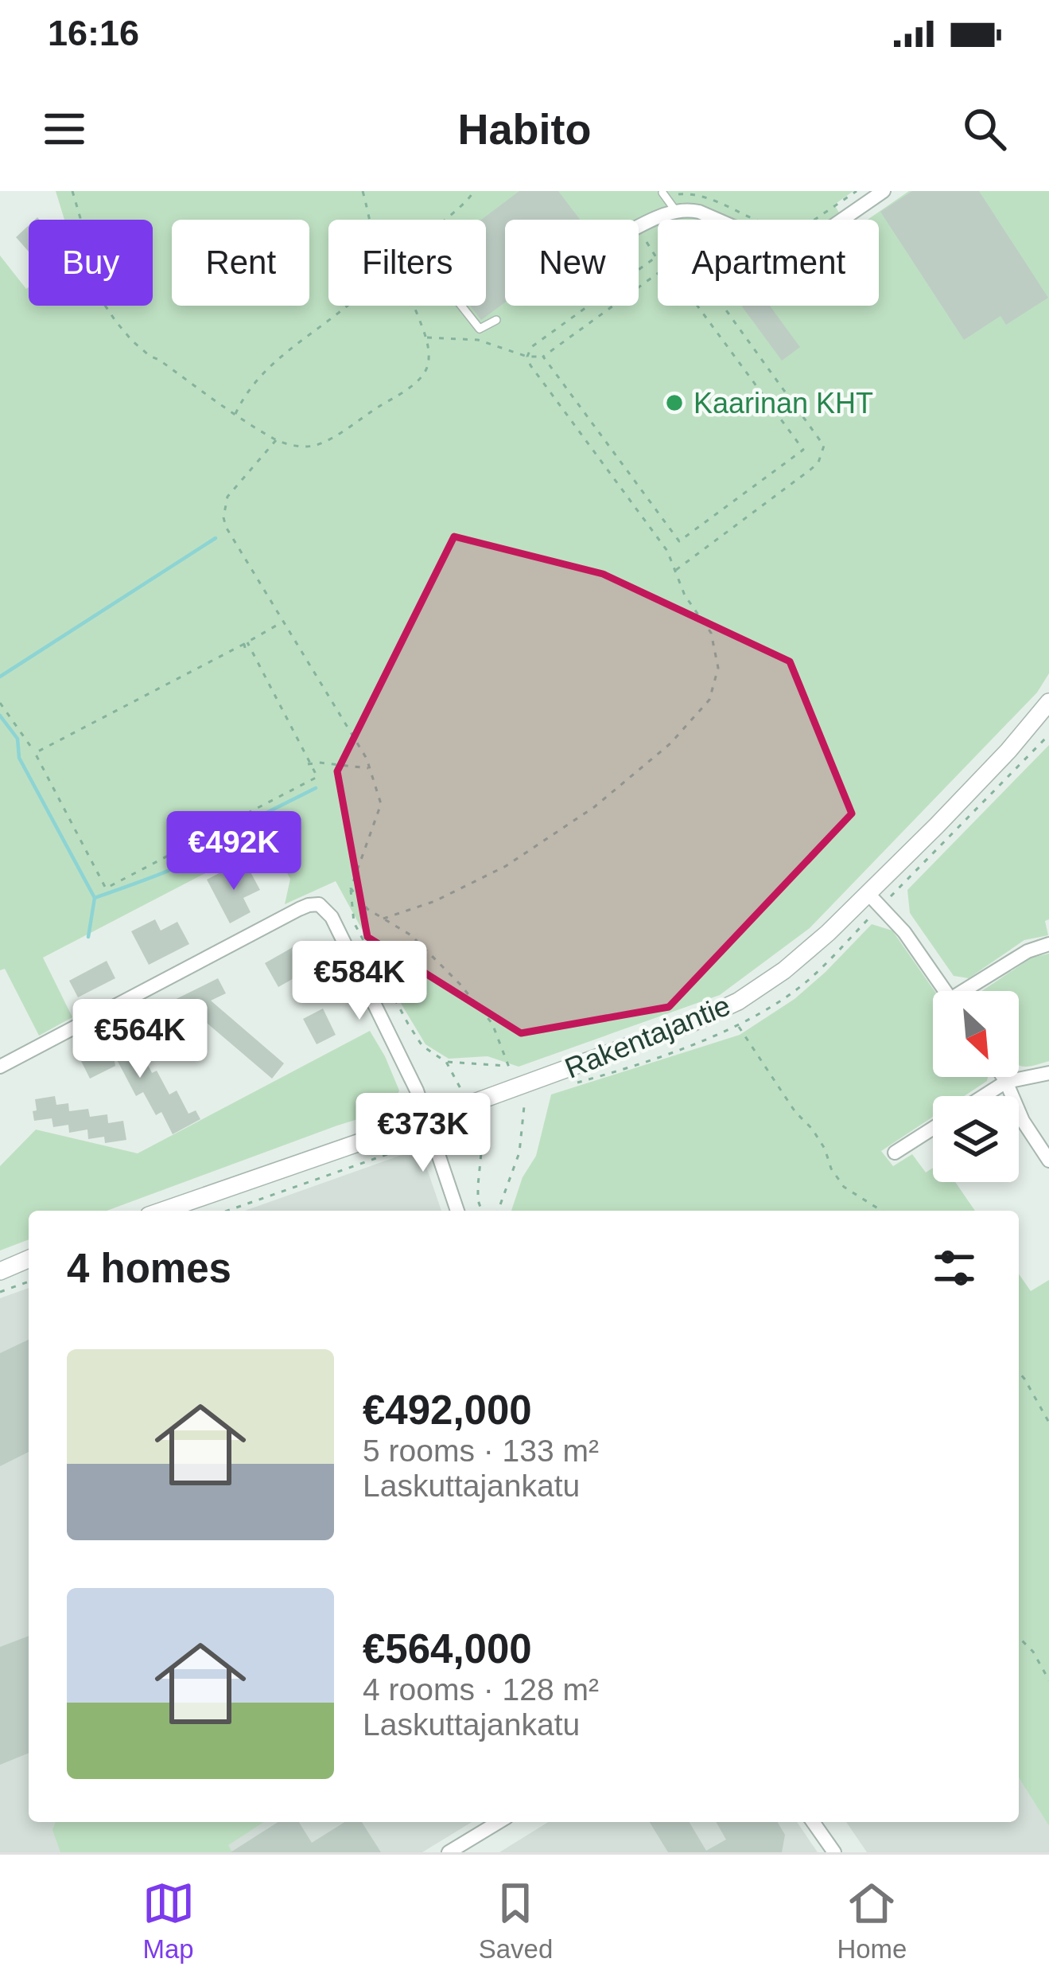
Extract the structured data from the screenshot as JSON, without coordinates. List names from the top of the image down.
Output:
{
  "streets": {
    "street": ["Rakentajantie"]
  },
  "places": ["Kaarinan KHT"],
  "north": "bottom right",
  "page": {
    "status": "16:16",
    "header": "Habito",
    "chip": [
      "Buy",
      "Rent",
      "Filters",
      "New",
      "Apartment"
    ],
    "price": [
      "€492K",
      "€584K",
      "€564K",
      "€373K"
    ],
    "heading": "4 homes",
    "list": [
      {
        "name": "€492,000",
        "note": "5 rooms · 133 m² · Laskuttajankatu"
      },
      {
        "name": "€564,000",
        "note": "4 rooms · 128 m² · Laskuttajankatu"
      }
    ],
    "tabs": ["Map", "Saved", "Home"]
  }
}
